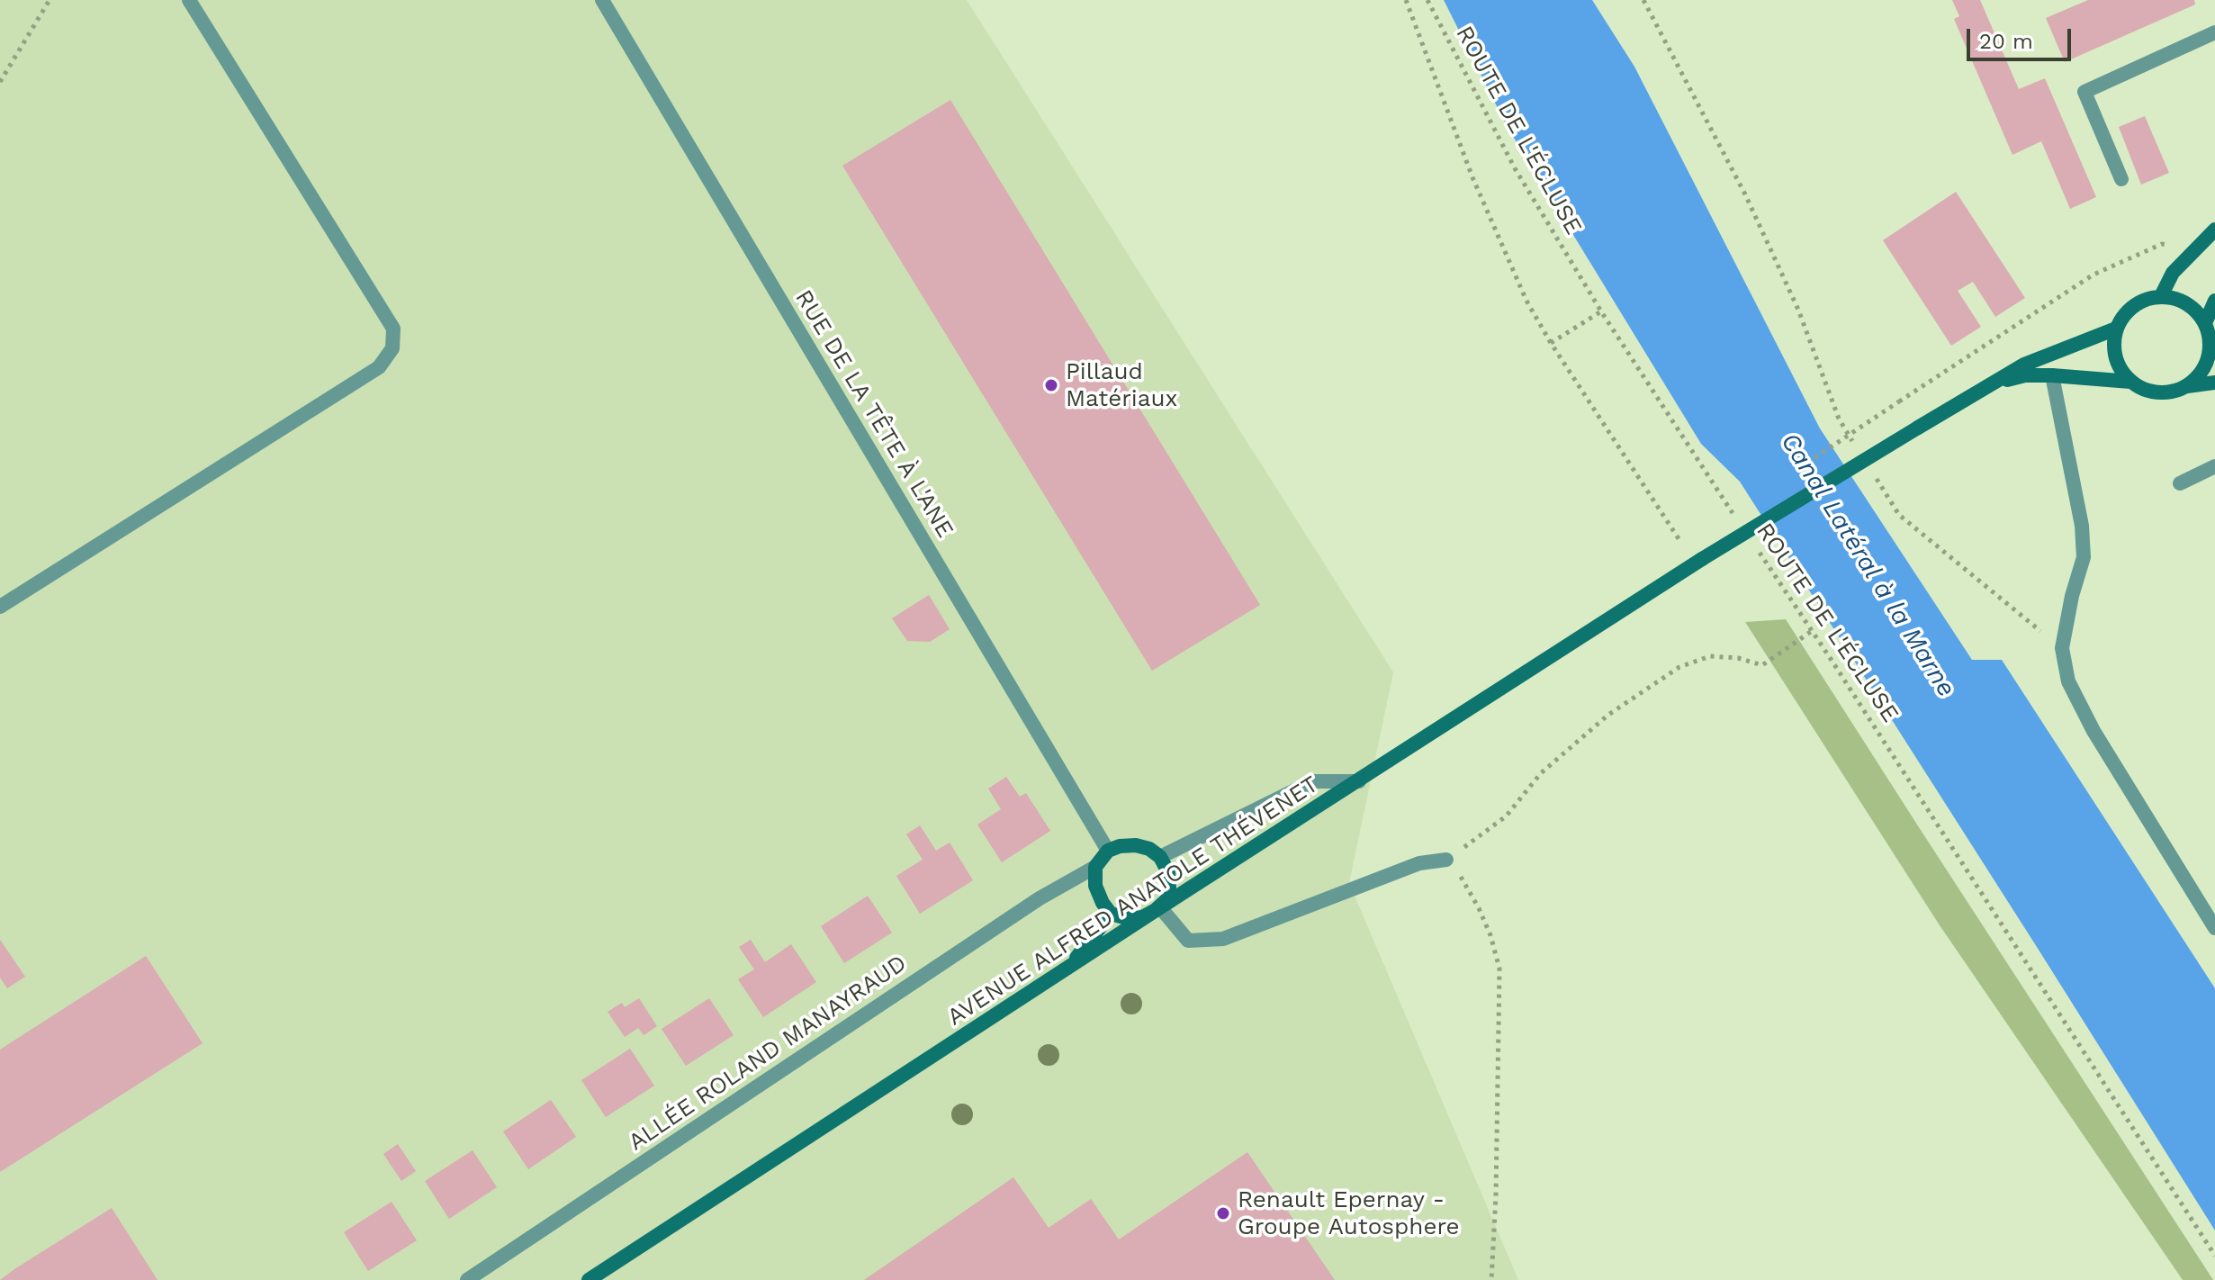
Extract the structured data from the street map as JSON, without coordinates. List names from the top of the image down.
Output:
{
  "streets": {
    "main road": ["AVENUE ALFRED ANATOLE THÉVENET"],
    "street": ["RUE DE LA TÊTE À L'ANE", "ALLÉE ROLAND MANAYRAUD"],
    "path": ["ROUTE DE L'ÉCLUSE"]
  },
  "crossings": [
    ["RUE DE LA TÊTE À L'ANE", "AVENUE ALFRED ANATOLE THÉVENET"],
    ["RUE DE LA TÊTE À L'ANE", "ALLÉE ROLAND MANAYRAUD"],
    ["AVENUE ALFRED ANATOLE THÉVENET", "ALLÉE ROLAND MANAYRAUD"]
  ],
  "water": ["Canal Latéral à la Marne"],
  "places": ["Pillaud Matériaux", "Renault Epernay - Groupe Autosphere"],
  "scale_bar": "20 m"
}
